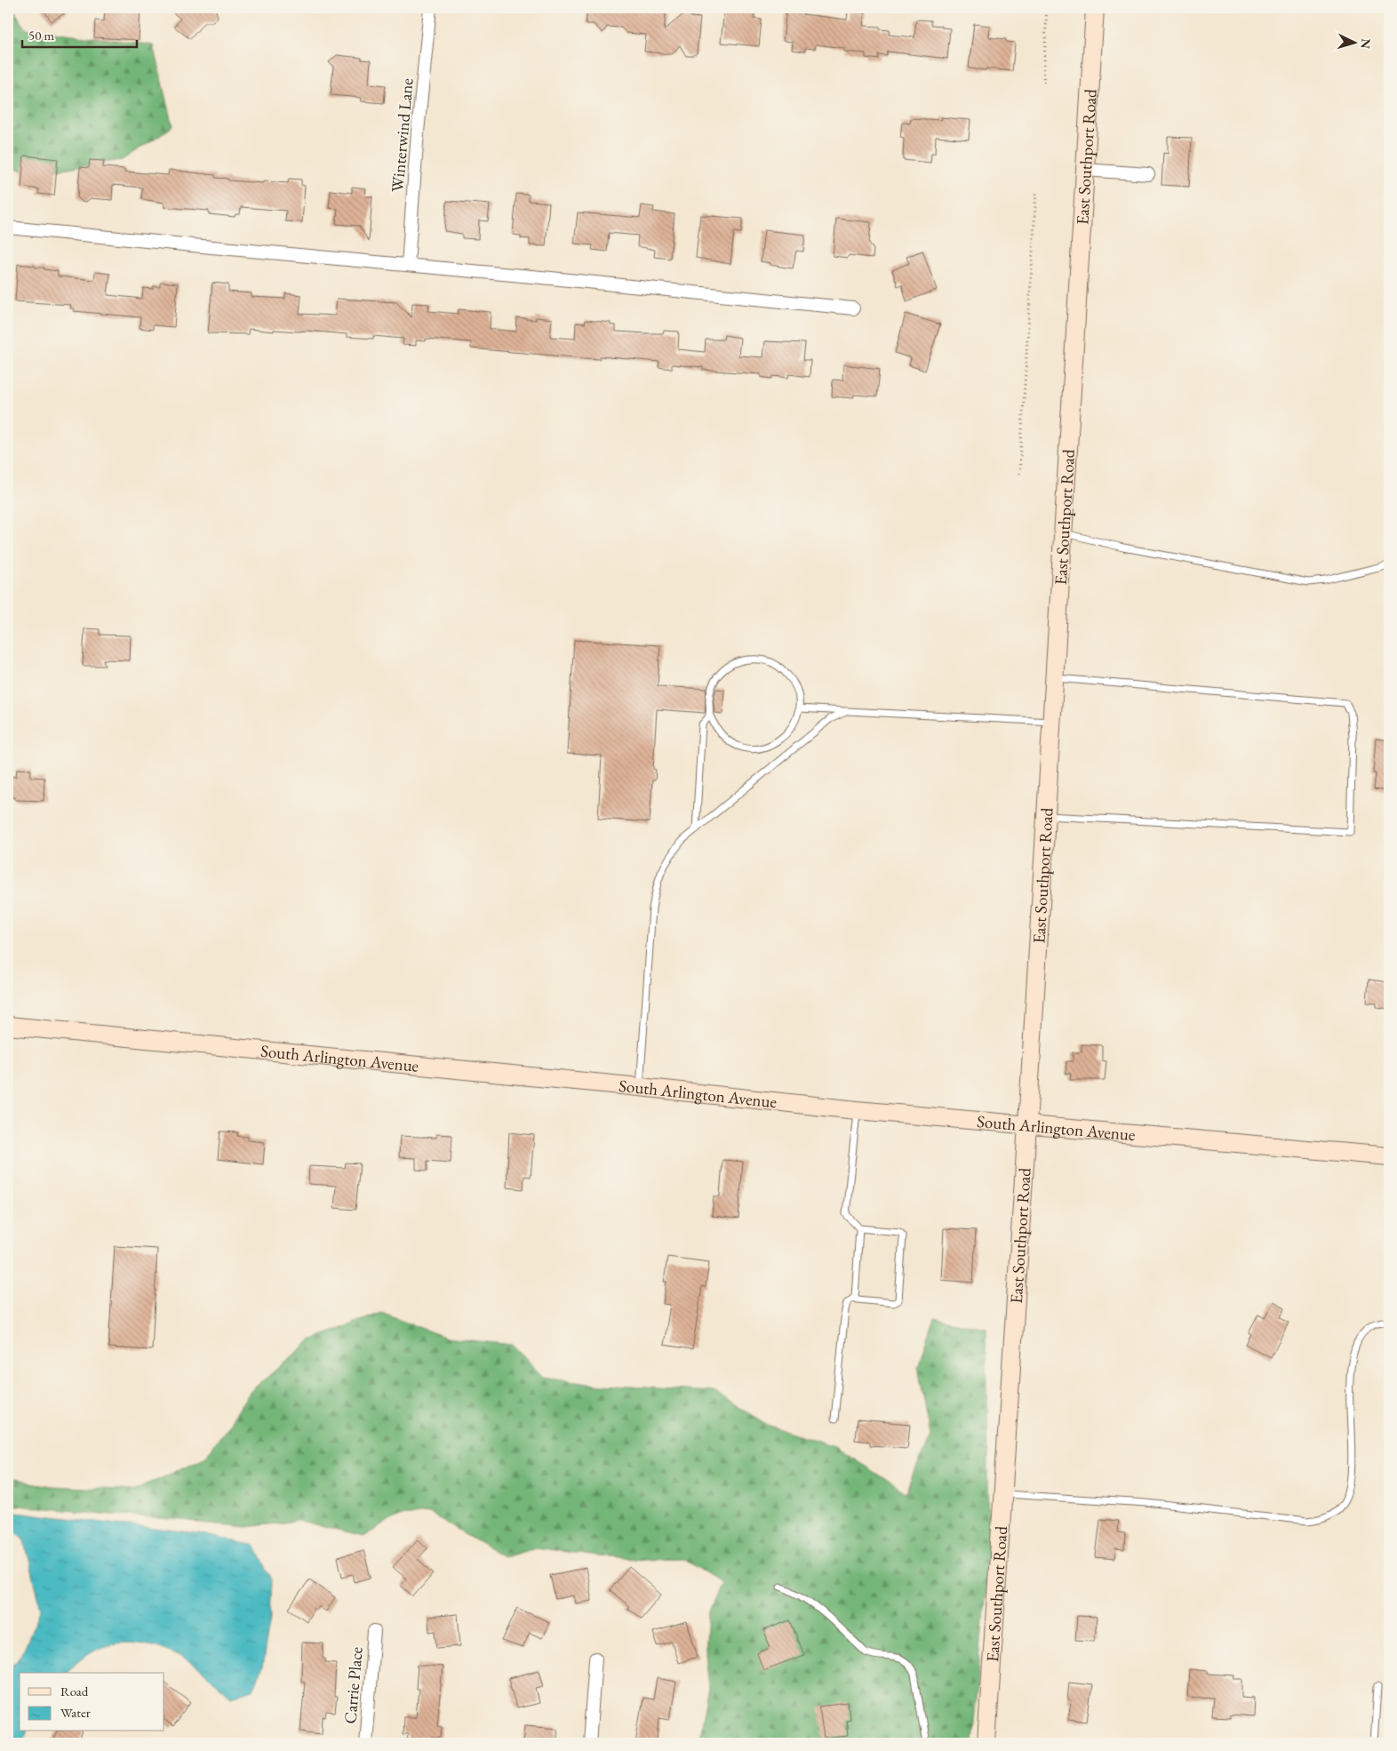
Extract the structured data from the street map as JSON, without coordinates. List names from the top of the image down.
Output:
{
  "streets": {
    "main road": ["East Southport Road", "South Arlington Avenue"],
    "street": ["Winterwind Lane", "Carrie Place"]
  },
  "crossings": [
    ["East Southport Road", "South Arlington Avenue"]
  ],
  "legend": ["Road", "Water"],
  "scale_bar": "50 m",
  "north": "right"
}
